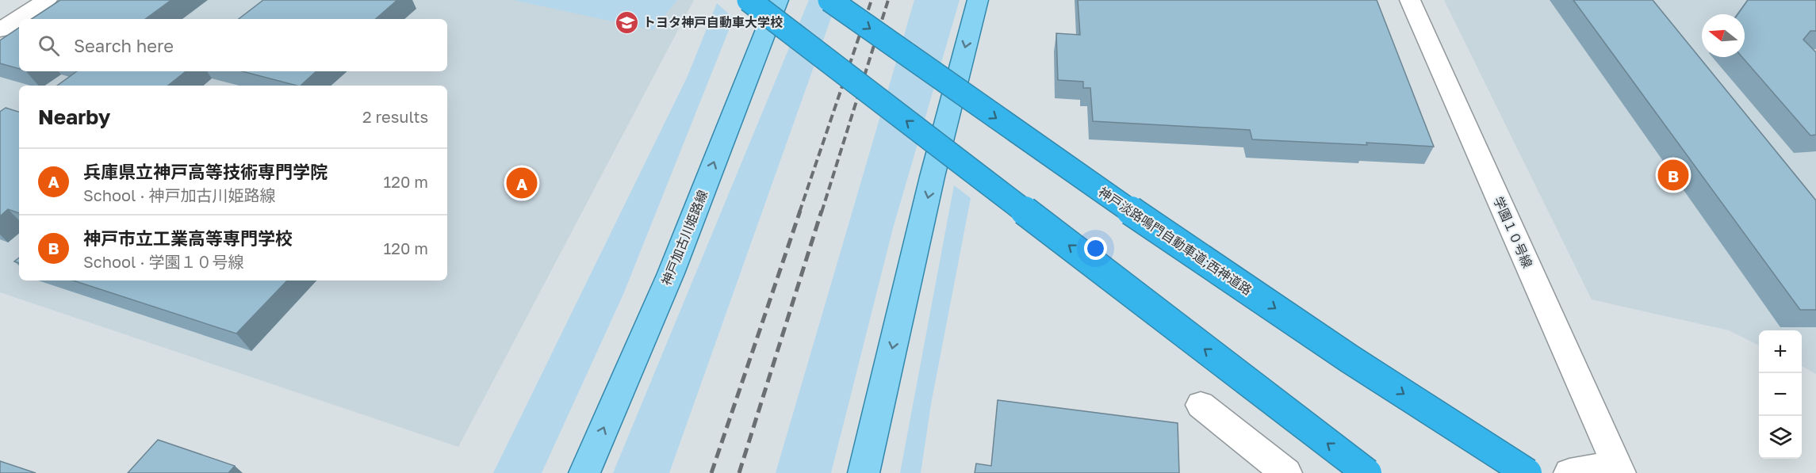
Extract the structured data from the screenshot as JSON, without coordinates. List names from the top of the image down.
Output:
{
  "streets": {
    "highway": ["神戸淡路鳴門自動車道;西神道路"],
    "main road": ["神戸加古川姫路線"],
    "street": ["学園１０号線"]
  },
  "places": {
    "school or university": ["トヨタ神戸自動車大学校"]
  },
  "north": "left",
  "page": {
    "search": "Search here",
    "heading": ["Nearby", "2 results"],
    "list": [
      {
        "mark": "A",
        "name": "兵庫県立神戸高等技術専門学院",
        "note": "School · 神戸加古川姫路線",
        "value": "120 m"
      },
      {
        "mark": "B",
        "name": "神戸市立工業高等専門学校",
        "note": "School · 学園１０号線",
        "value": "120 m"
      }
    ],
    "pins": ["B", "A"],
    "map_buttons": ["+", "−"]
  }
}
